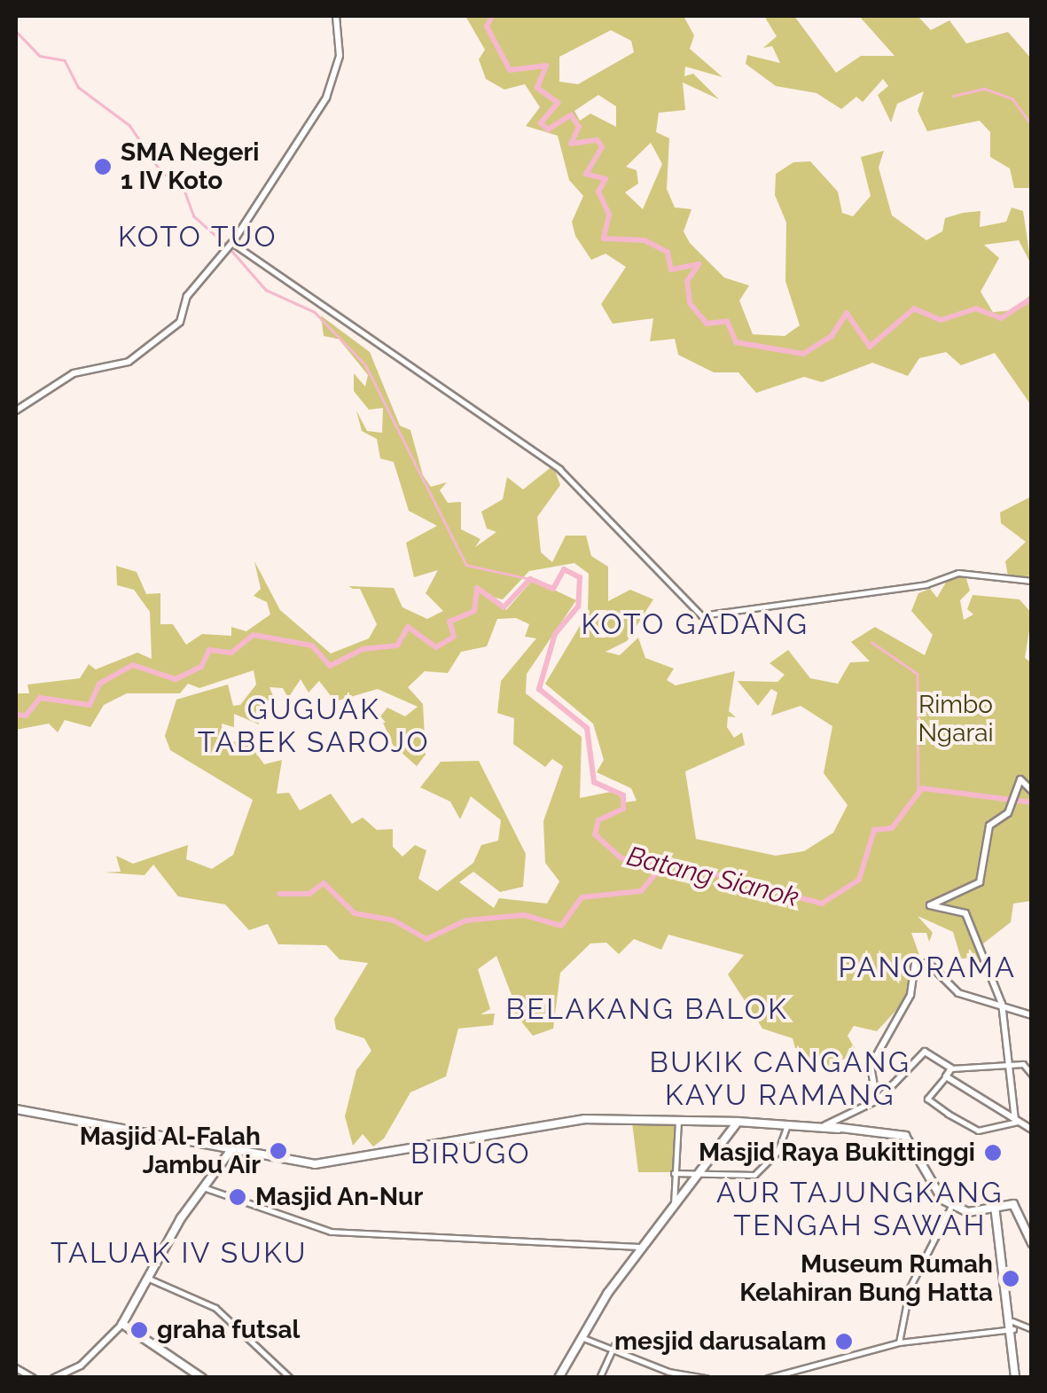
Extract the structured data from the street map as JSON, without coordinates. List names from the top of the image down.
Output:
{
  "districts": [
    "KOTO TUO",
    "KOTO GADANG",
    "GUGUAK TABEK SAROJO",
    "PANORAMA",
    "BELAKANG BALOK",
    "BUKIK CANGANG KAYU RAMANG",
    "BIRUGO",
    "AUR TAJUNGKANG TENGAH SAWAH",
    "TALUAK IV SUKU"
  ],
  "water": ["Batang Sianok"],
  "parks": ["Rimbo Ngarai"],
  "places": [
    "SMA Negeri 1 IV Koto",
    "Masjid Al-Falah Jambu Air",
    "Masjid Raya Bukittinggi",
    "Masjid An-Nur",
    "Museum Rumah Kelahiran Bung Hatta",
    "graha futsal",
    "mesjid darusalam"
  ]
}
